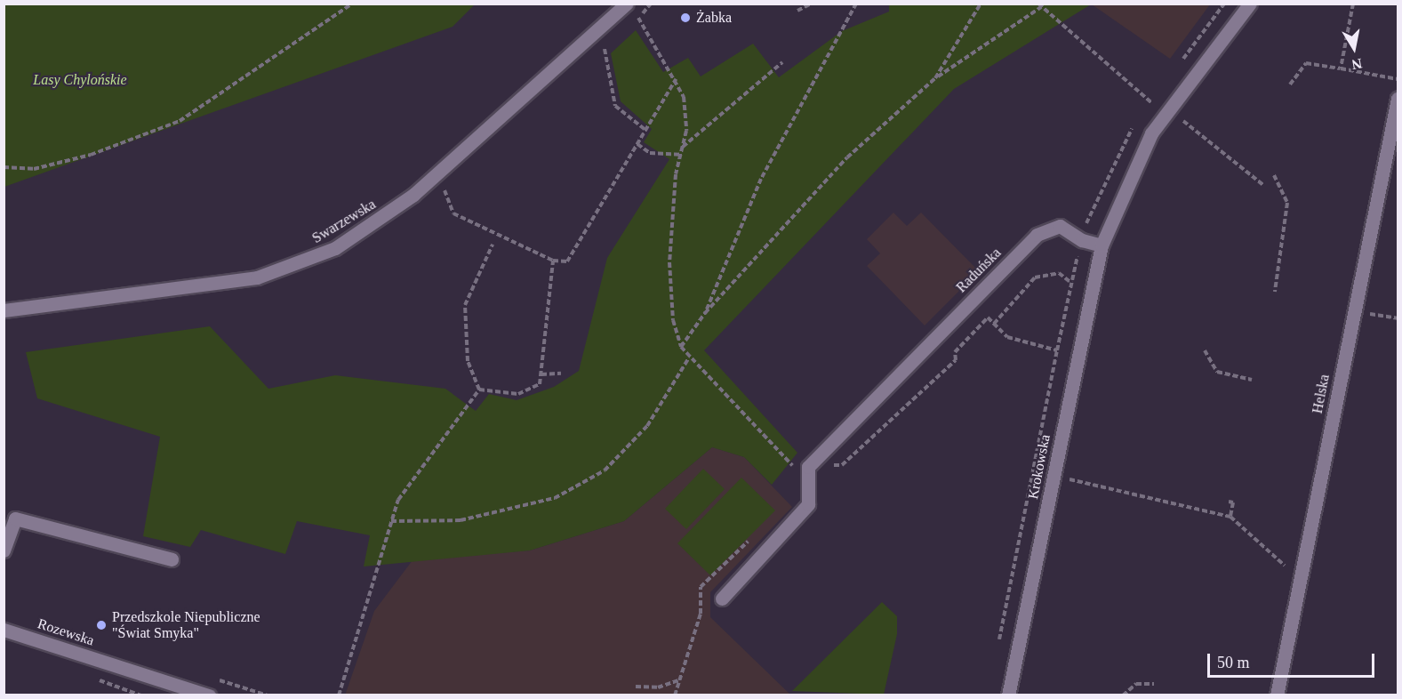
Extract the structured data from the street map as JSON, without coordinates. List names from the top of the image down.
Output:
{
  "streets": {
    "street": [
      "Swarzewska",
      "Raduńska",
      "Helska",
      "Krokowska",
      "Rozewska"
    ]
  },
  "crossings": [
    ["Raduńska", "Krokowska"]
  ],
  "parks": ["Lasy Chylońskie"],
  "places": ["Żabka", "Przedszkole Niepubliczne \"Świat Smyka\""],
  "scale_bar": "50 m",
  "north": "bottom"
}
